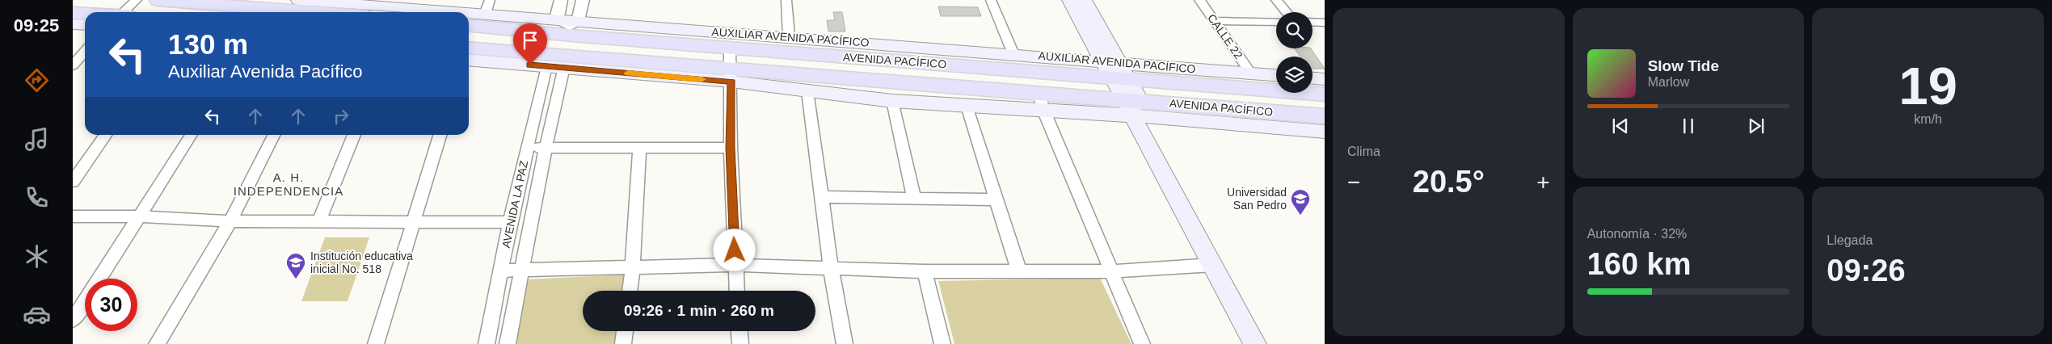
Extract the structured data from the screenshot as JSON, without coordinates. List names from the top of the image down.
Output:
{
  "streets": {
    "main road": ["AUXILIAR AVENIDA PACÍFICO", "AVENIDA PACÍFICO"],
    "street": ["CALLE 22", "AVENIDA LA PAZ"]
  },
  "crossings": [
    ["CALLE 22", "AUXILIAR AVENIDA PACÍFICO"],
    ["AUXILIAR AVENIDA PACÍFICO", "AVENIDA PACÍFICO"]
  ],
  "districts": ["A. H. INDEPENDENCIA"],
  "places": {
    "school or university": ["Universidad San Pedro", "Institución educativa inicial No. 518"]
  },
  "page": {
    "tabs": "09:25",
    "tile": [
      "Clima",
      ["19", "km/h"],
      ["Autonomía · 32%", "160 km"],
      ["Llegada", "09:26"]
    ],
    "turn": ["130 m", "Auxiliar Avenida Pacífico"],
    "song": ["Slow Tide", "Marlow"],
    "heat": ["−", "20.5°", "+"],
    "limit": "30",
    "trip": "09:26 · 1 min · 260 m"
  }
}
